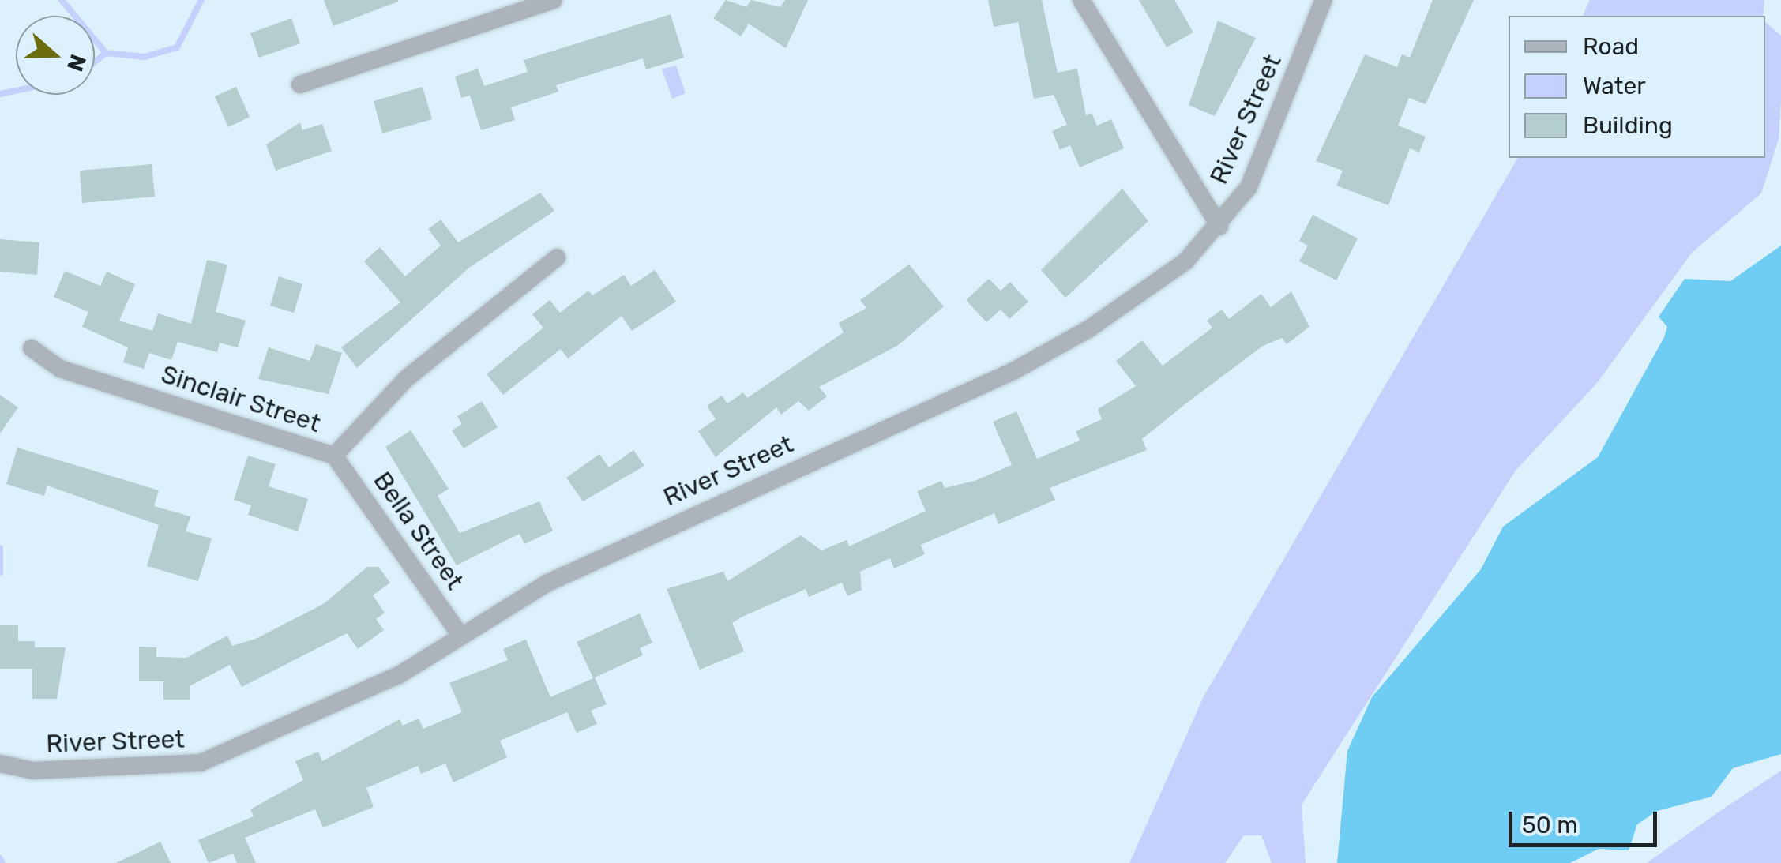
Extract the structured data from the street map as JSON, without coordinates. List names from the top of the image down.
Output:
{
  "streets": {
    "street": ["River Street", "Sinclair Street", "Bella Street"]
  },
  "crossings": [
    ["River Street", "Bella Street"],
    ["Sinclair Street", "Bella Street"]
  ],
  "legend": ["Road", "Water", "Building"],
  "scale_bar": "50 m",
  "north": "right"
}
